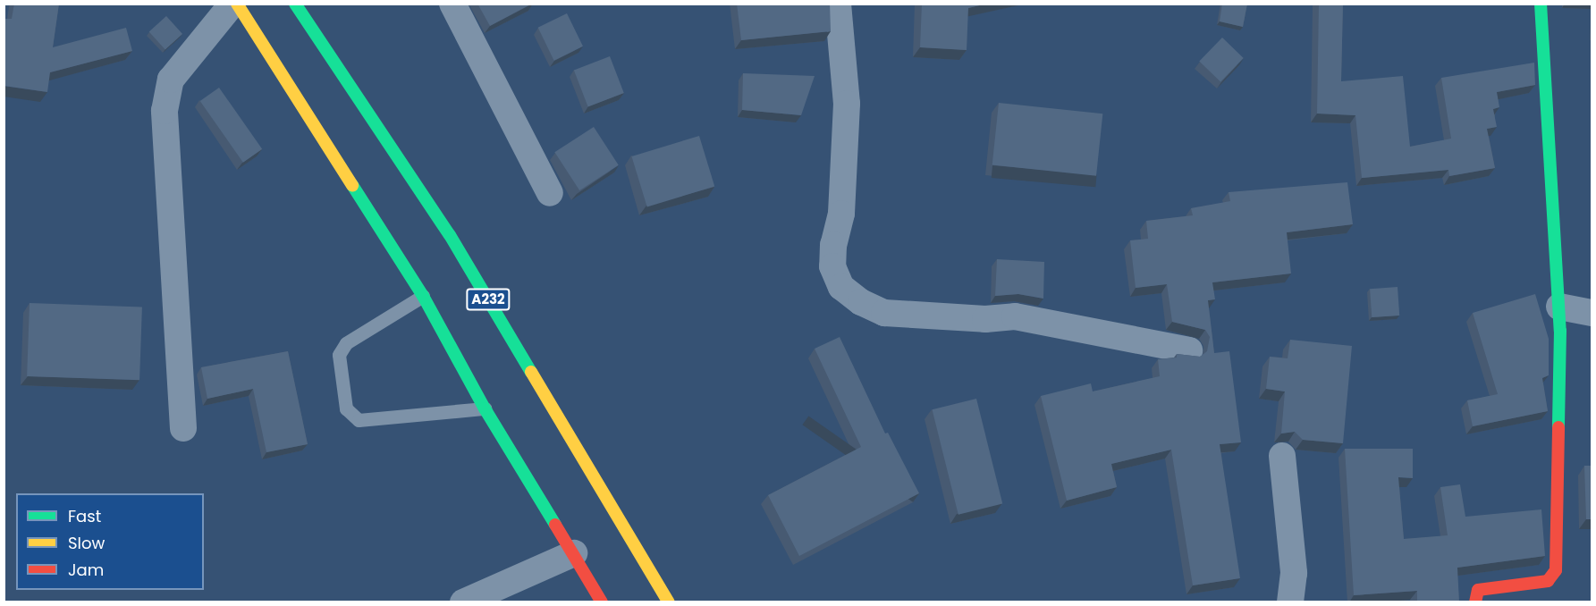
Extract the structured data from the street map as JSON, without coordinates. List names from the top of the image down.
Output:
{
  "streets": {
    "main road": ["A232"]
  },
  "legend": ["Fast", "Slow", "Jam"]
}
